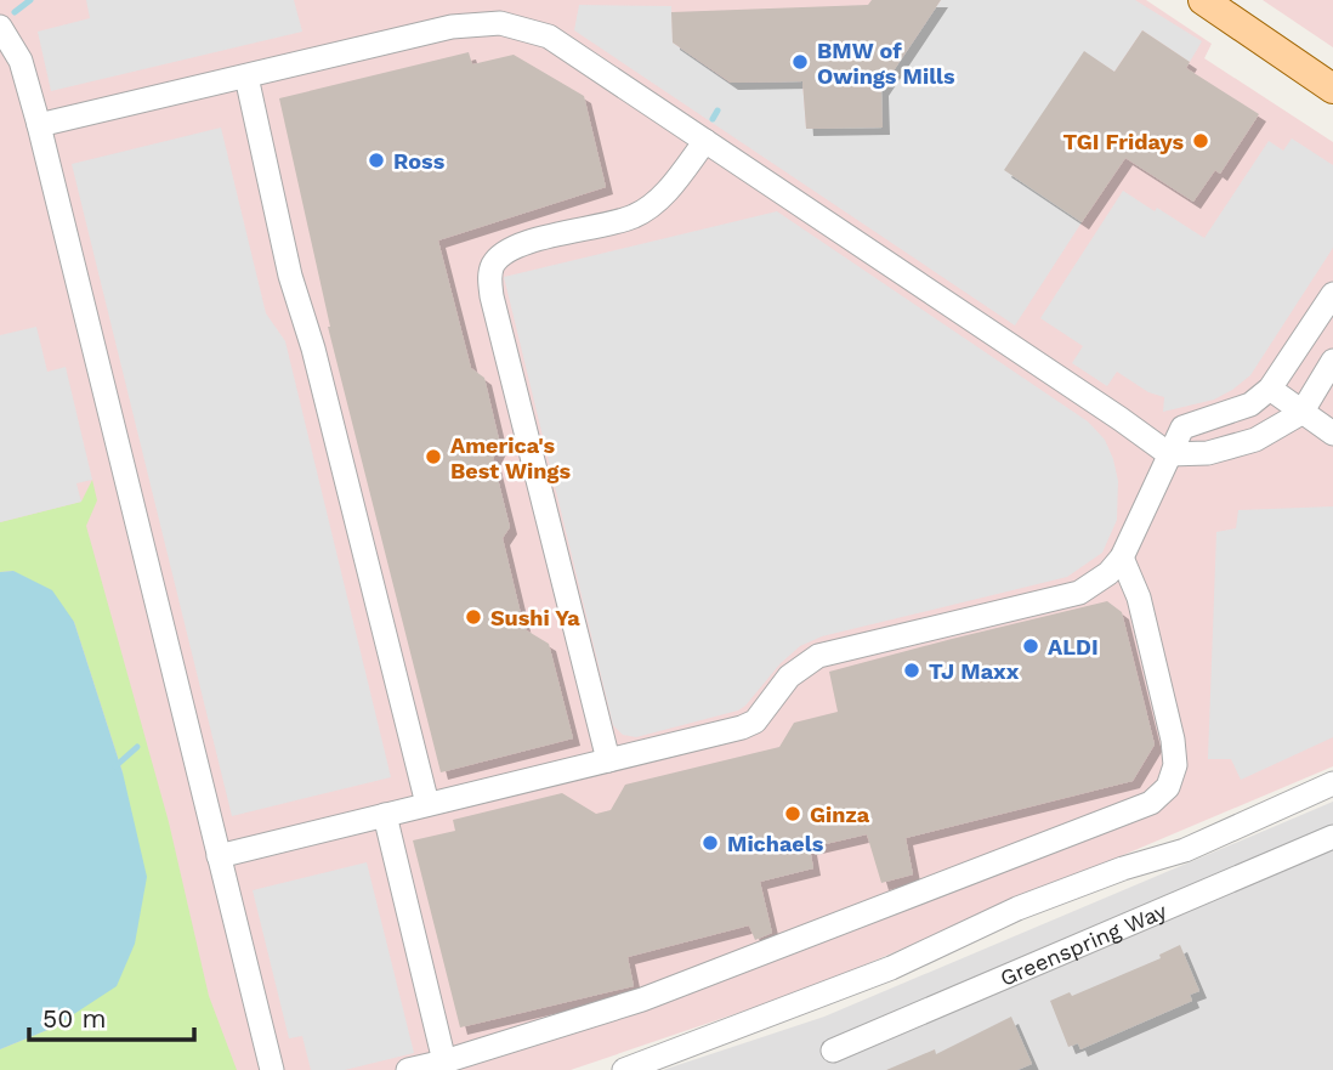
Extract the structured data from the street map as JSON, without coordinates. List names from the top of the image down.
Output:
{
  "streets": {
    "street": ["Greenspring Way"]
  },
  "places": [
    "BMW of Owings Mills",
    "TGI Fridays",
    "Ross",
    "America's Best Wings",
    "Sushi Ya",
    "ALDI",
    "TJ Maxx",
    "Ginza",
    "Michaels"
  ],
  "scale_bar": "50 m"
}
